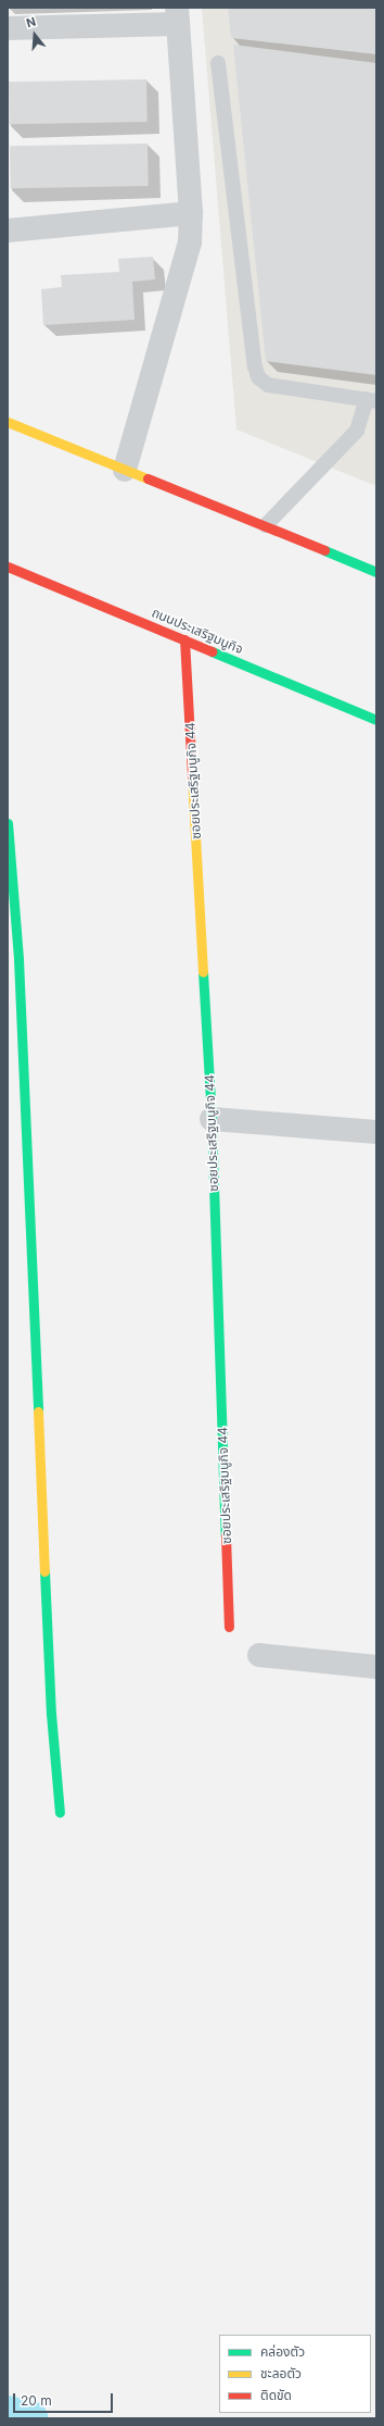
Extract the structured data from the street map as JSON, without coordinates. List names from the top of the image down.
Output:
{
  "streets": {
    "street": ["ถนนประเสริฐมนูกิจ", "ซอยประเสริฐมนูกิจ 44"]
  },
  "crossings": [
    ["ถนนประเสริฐมนูกิจ", "ซอยประเสริฐมนูกิจ 44"]
  ],
  "legend": ["คล่องตัว", "ชะลอตัว", "ติดขัด"],
  "scale_bar": "20 m",
  "north": "top"
}
